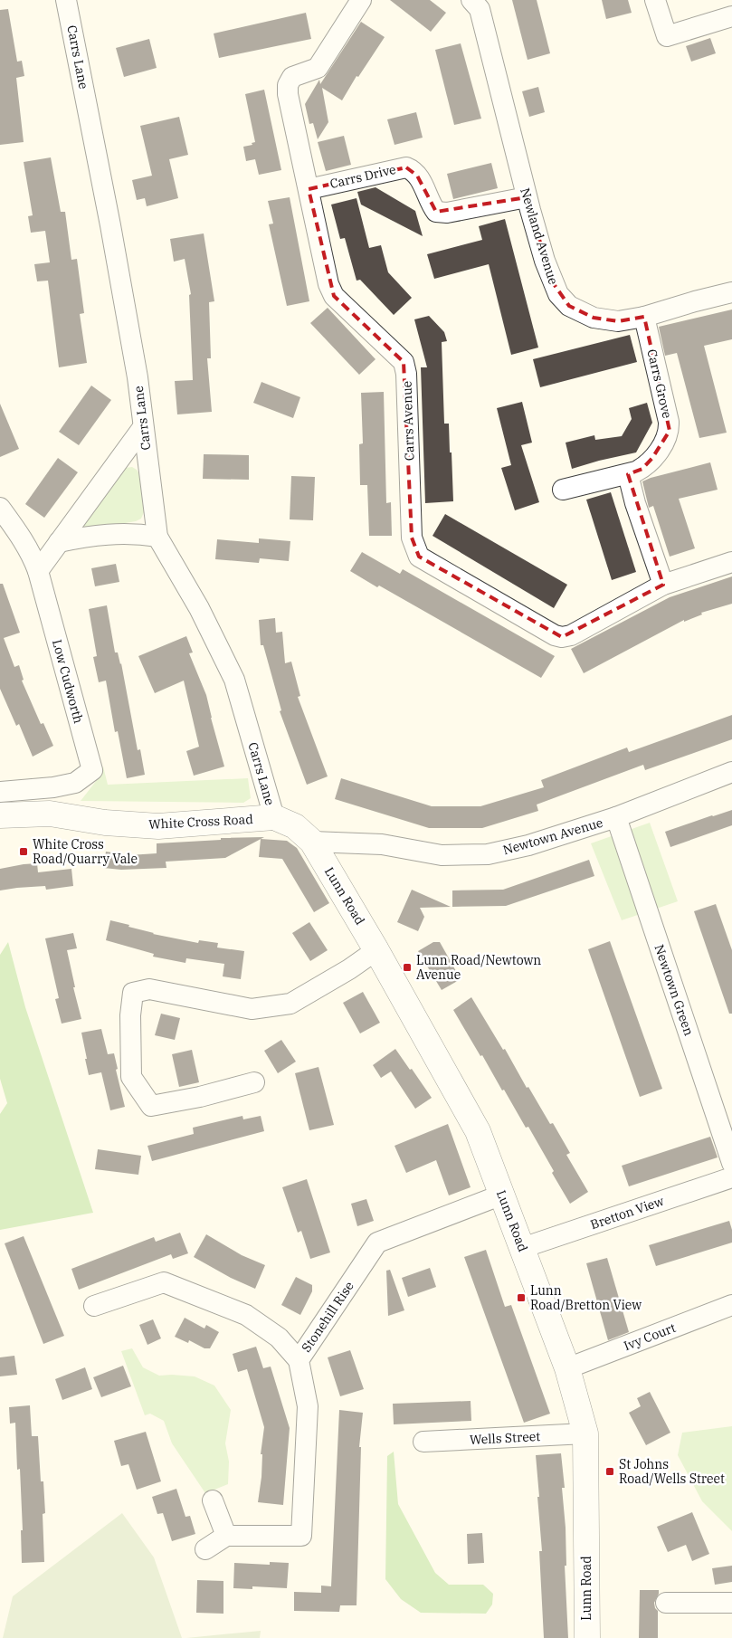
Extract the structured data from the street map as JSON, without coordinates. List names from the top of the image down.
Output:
{
  "streets": {
    "street": [
      "Carrs Lane",
      "Carrs Drive",
      "Newland Avenue",
      "Carrs Grove",
      "Carrs Avenue",
      "Low Cudworth",
      "White Cross Road",
      "Newtown Avenue",
      "Lunn Road",
      "Newtown Green",
      "Bretton View",
      "Stonehill Rise",
      "Ivy Court",
      "Wells Street"
    ]
  },
  "crossings": [
    ["Carrs Lane", "White Cross Road"],
    ["Carrs Drive", "Newland Avenue"],
    ["Carrs Drive", "Carrs Avenue"],
    ["Newland Avenue", "Carrs Grove"],
    ["White Cross Road", "Newtown Avenue"],
    ["White Cross Road", "Lunn Road"],
    ["Newtown Avenue", "Lunn Road"],
    ["Newtown Avenue", "Newtown Green"],
    ["Lunn Road", "Bretton View"],
    ["Lunn Road", "Stonehill Rise"],
    ["Lunn Road", "Ivy Court"],
    ["Lunn Road", "Wells Street"]
  ],
  "places": {
    "transit": [
      "White Cross Road/Quarry Vale",
      "Lunn Road/Newtown Avenue",
      "Lunn Road/Bretton View",
      "St Johns Road/Wells Street"
    ]
  }
}
